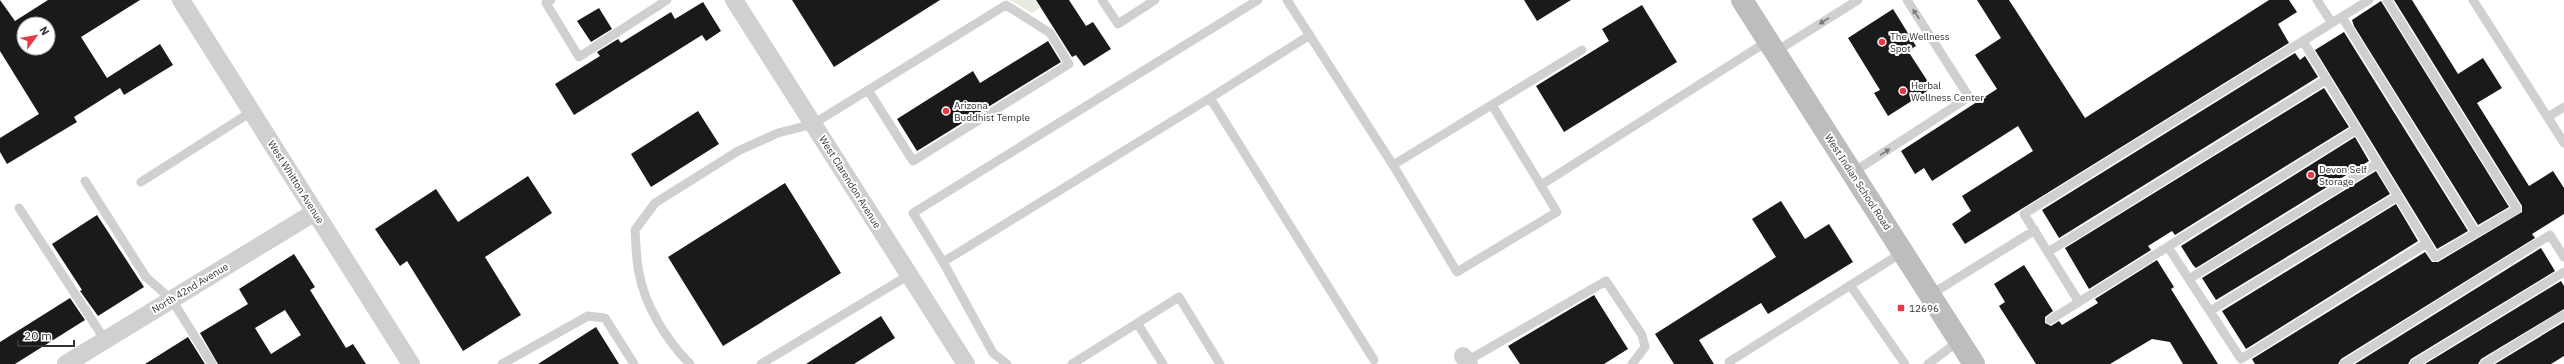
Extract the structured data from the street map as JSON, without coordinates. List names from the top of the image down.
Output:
{
  "streets": {
    "main road": ["West Indian School Road"],
    "street": ["West Whitton Avenue", "West Clarendon Avenue", "North 42nd Avenue"]
  },
  "crossings": [
    ["West Whitton Avenue", "North 42nd Avenue"]
  ],
  "places": {
    "other": [
      "The Wellness Spot",
      "Herbal Wellness Center",
      "Arizona Buddhist Temple",
      "Devon Self Storage"
    ],
    "transit": ["12696"]
  },
  "scale_bar": "20 m",
  "north": "top right"
}
